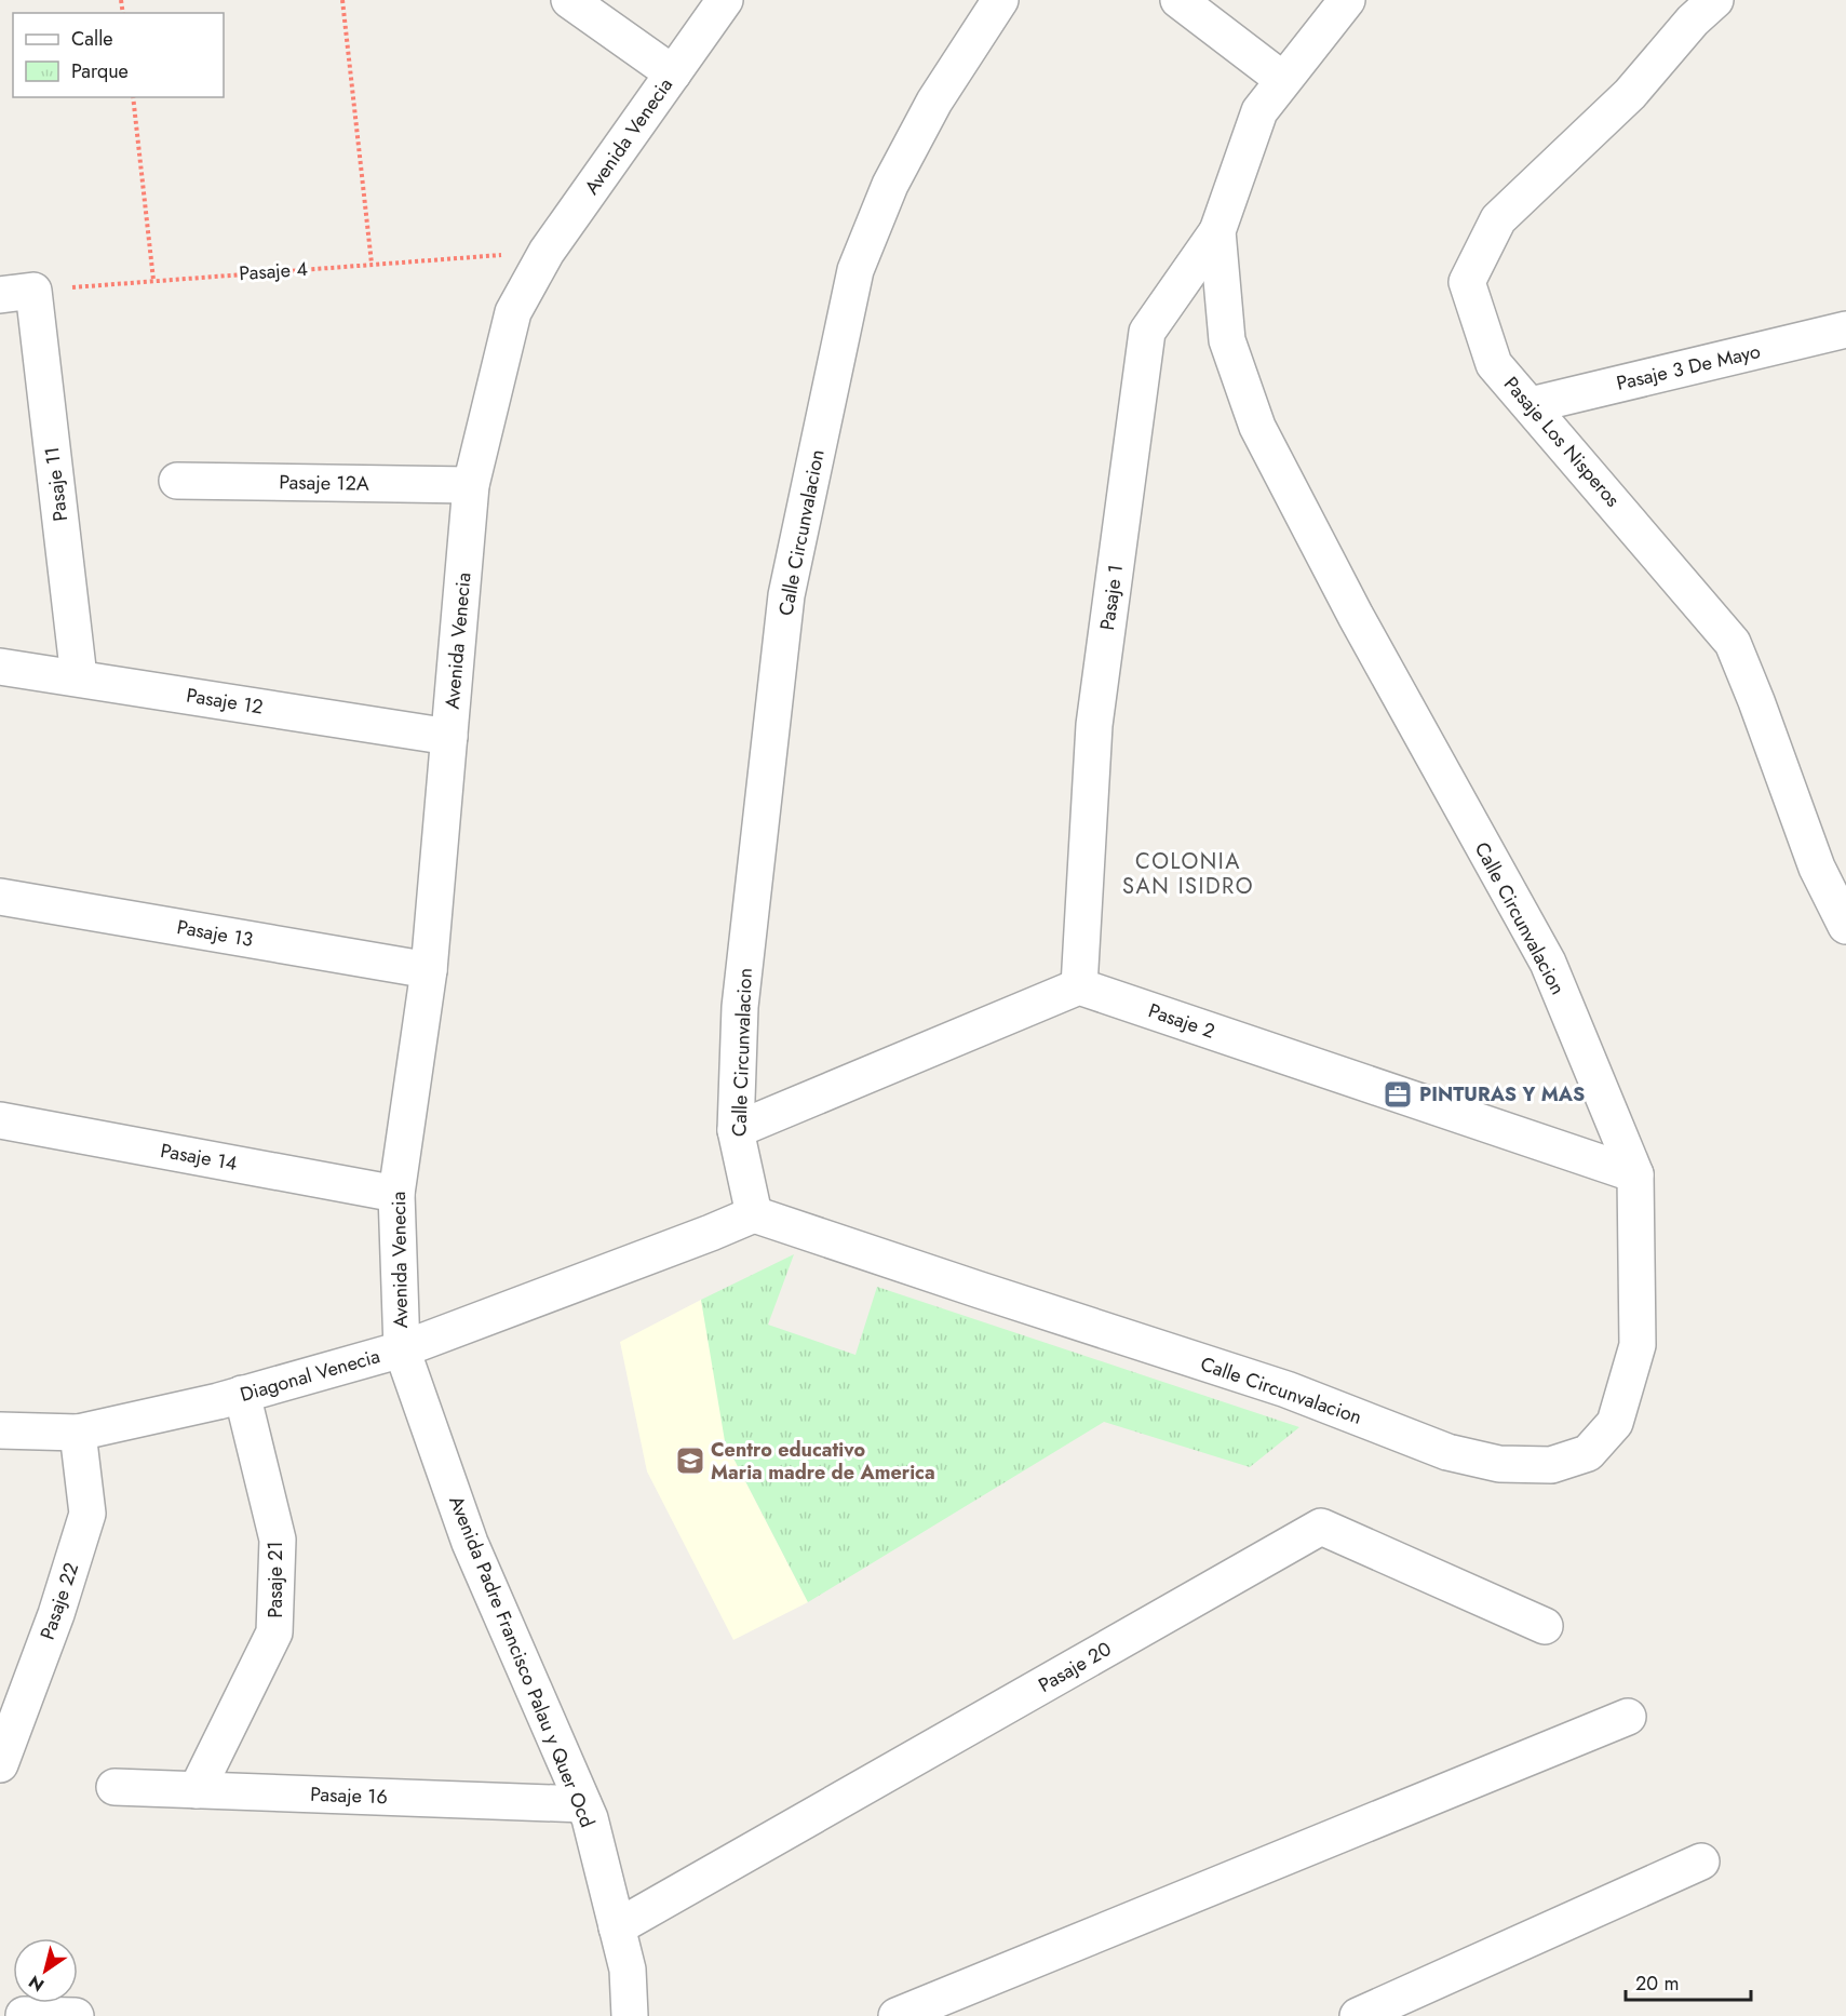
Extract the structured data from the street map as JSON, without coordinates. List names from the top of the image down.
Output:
{
  "streets": {
    "street": [
      "Avenida Venecia",
      "Pasaje 3 De Mayo",
      "Pasaje Los Nisperos",
      "Pasaje 12A",
      "Pasaje 11",
      "Calle Circunvalacion",
      "Pasaje 1",
      "Pasaje 12",
      "Pasaje 13",
      "Pasaje 2",
      "Pasaje 14",
      "Diagonal Venecia",
      "Pasaje 21",
      "Pasaje 22",
      "Avenida Padre Francisco Palau y Quer Ocd",
      "Pasaje 20",
      "Pasaje 16"
    ],
    "path": ["Pasaje 4"]
  },
  "crossings": [
    ["Avenida Venecia", "Pasaje 4"],
    ["Avenida Venecia", "Pasaje 12A"],
    ["Avenida Venecia", "Pasaje 12"],
    ["Avenida Venecia", "Pasaje 13"],
    ["Avenida Venecia", "Pasaje 14"],
    ["Avenida Venecia", "Diagonal Venecia"],
    ["Avenida Venecia", "Avenida Padre Francisco Palau y Quer Ocd"],
    ["Pasaje 4", "Pasaje 11"],
    ["Pasaje 3 De Mayo", "Pasaje Los Nisperos"],
    ["Pasaje 11", "Pasaje 12"],
    ["Calle Circunvalacion", "Pasaje 1"],
    ["Calle Circunvalacion", "Pasaje 2"],
    ["Calle Circunvalacion", "Diagonal Venecia"],
    ["Pasaje 1", "Pasaje 2"],
    ["Diagonal Venecia", "Pasaje 21"],
    ["Diagonal Venecia", "Pasaje 22"],
    ["Diagonal Venecia", "Avenida Padre Francisco Palau y Quer Ocd"],
    ["Pasaje 21", "Pasaje 16"],
    ["Avenida Padre Francisco Palau y Quer Ocd", "Pasaje 20"],
    ["Avenida Padre Francisco Palau y Quer Ocd", "Pasaje 16"]
  ],
  "districts": ["COLONIA SAN ISIDRO"],
  "places": {
    "office": ["PINTURAS Y MAS"],
    "school or university": ["Centro educativo Maria madre de America"]
  },
  "legend": ["Calle", "Parque"],
  "scale_bar": "20 m",
  "north": "bottom left"
}
